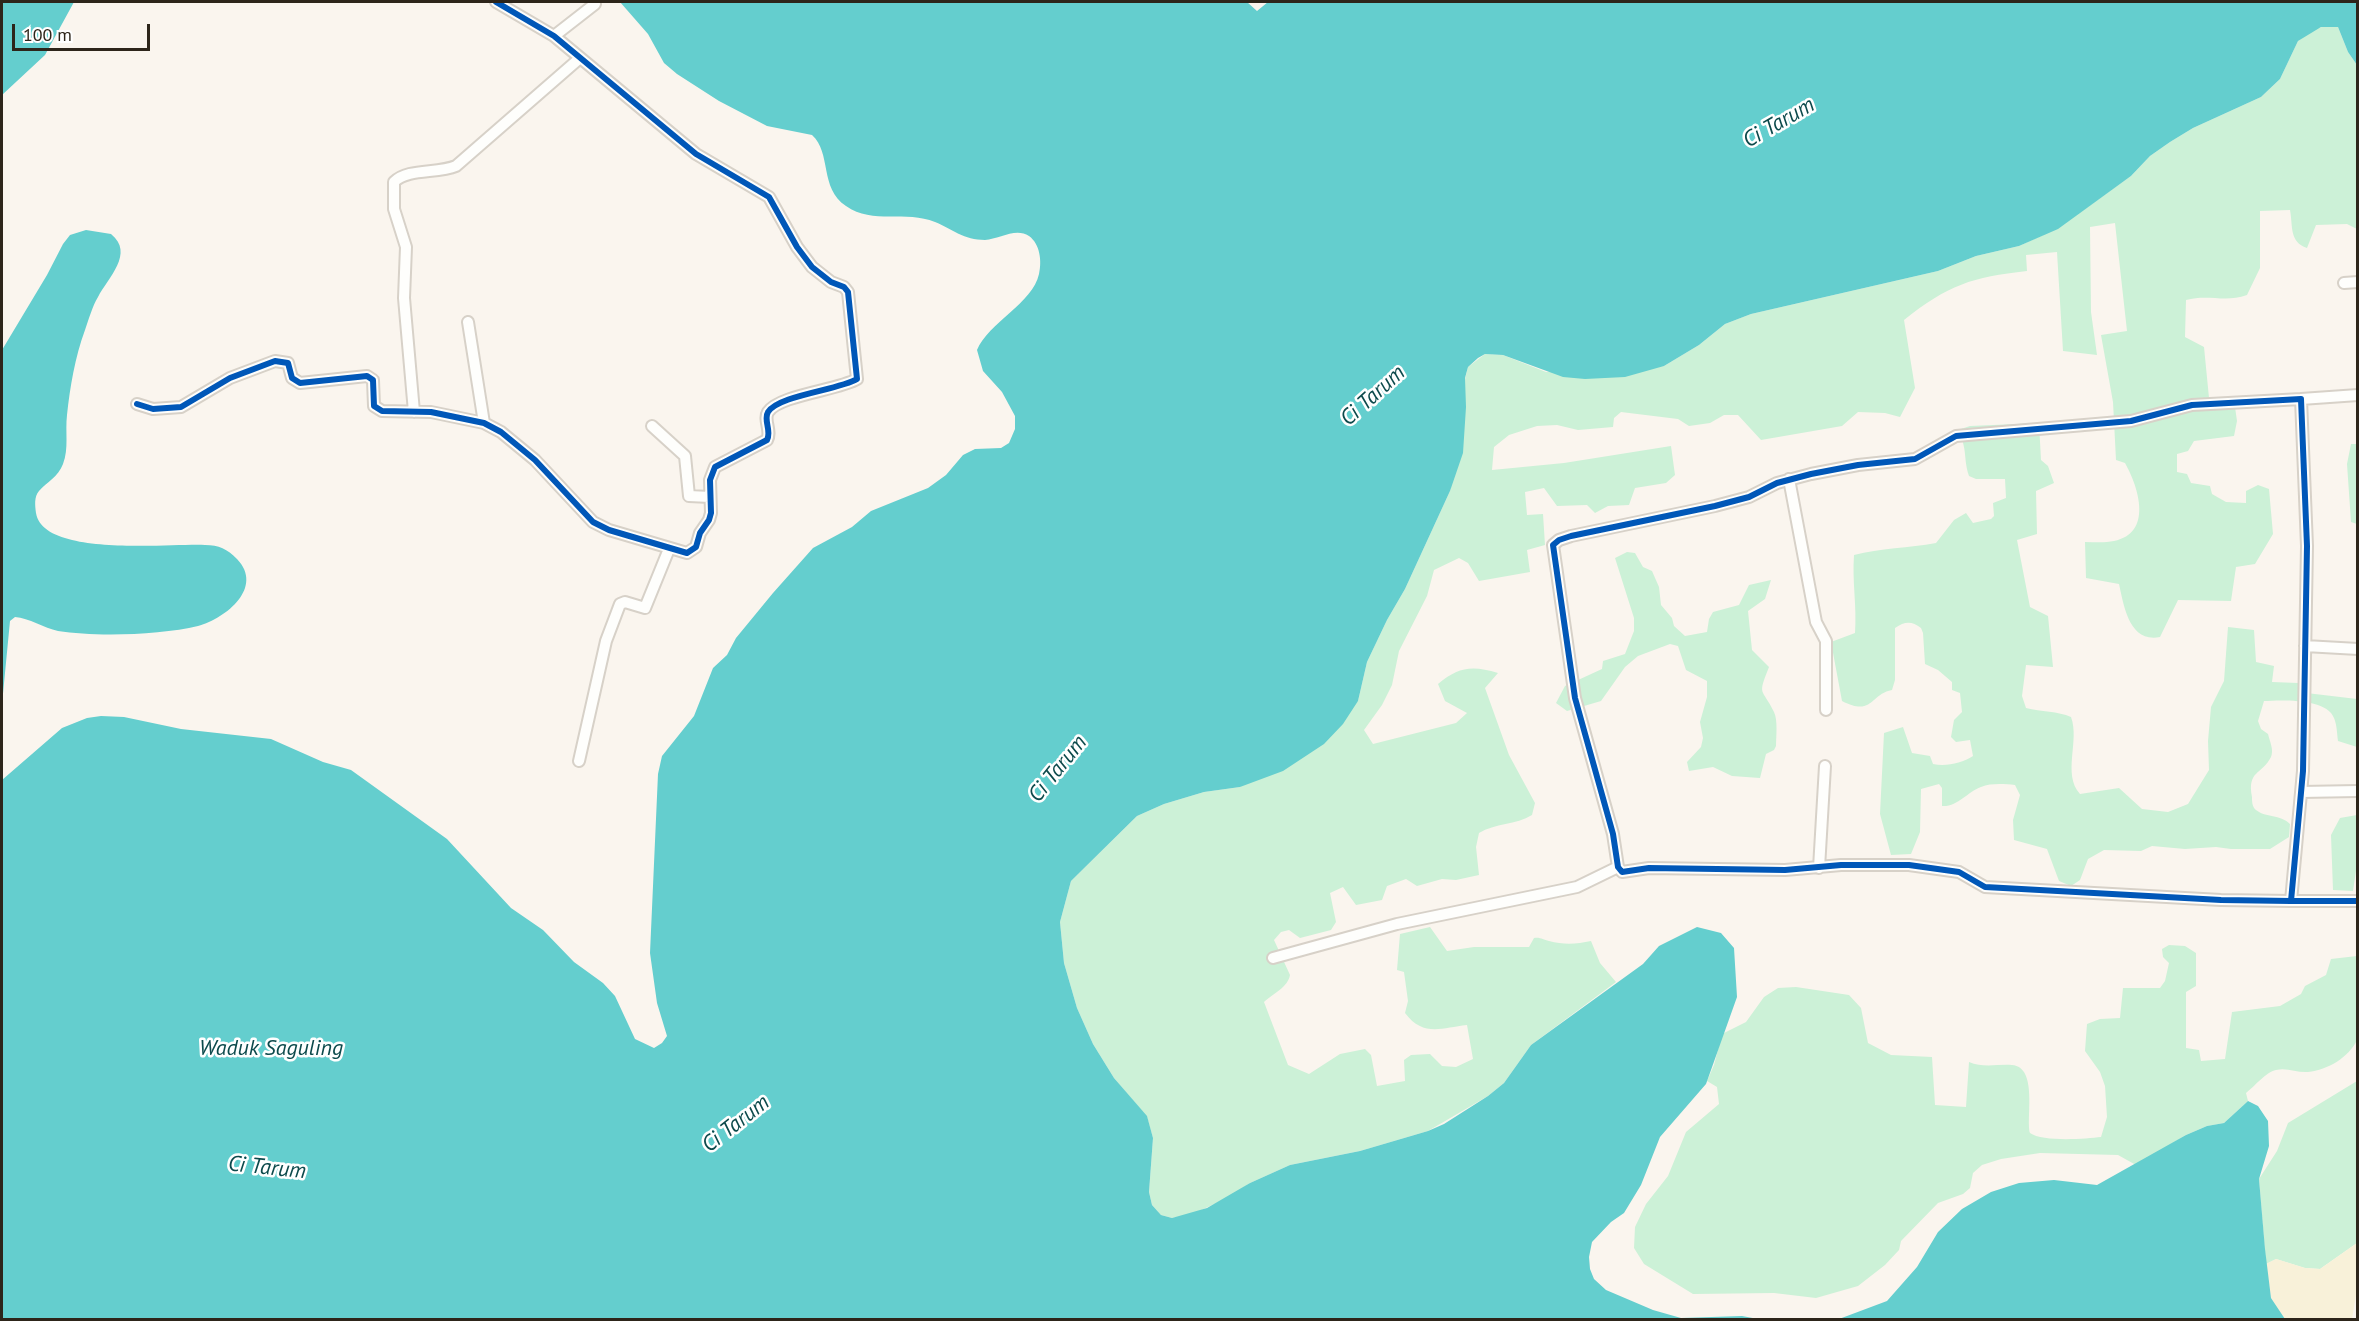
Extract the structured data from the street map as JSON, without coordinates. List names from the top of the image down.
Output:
{
  "water": ["Ci Tarum", "Waduk Saguling"],
  "scale_bar": "100 m"
}
